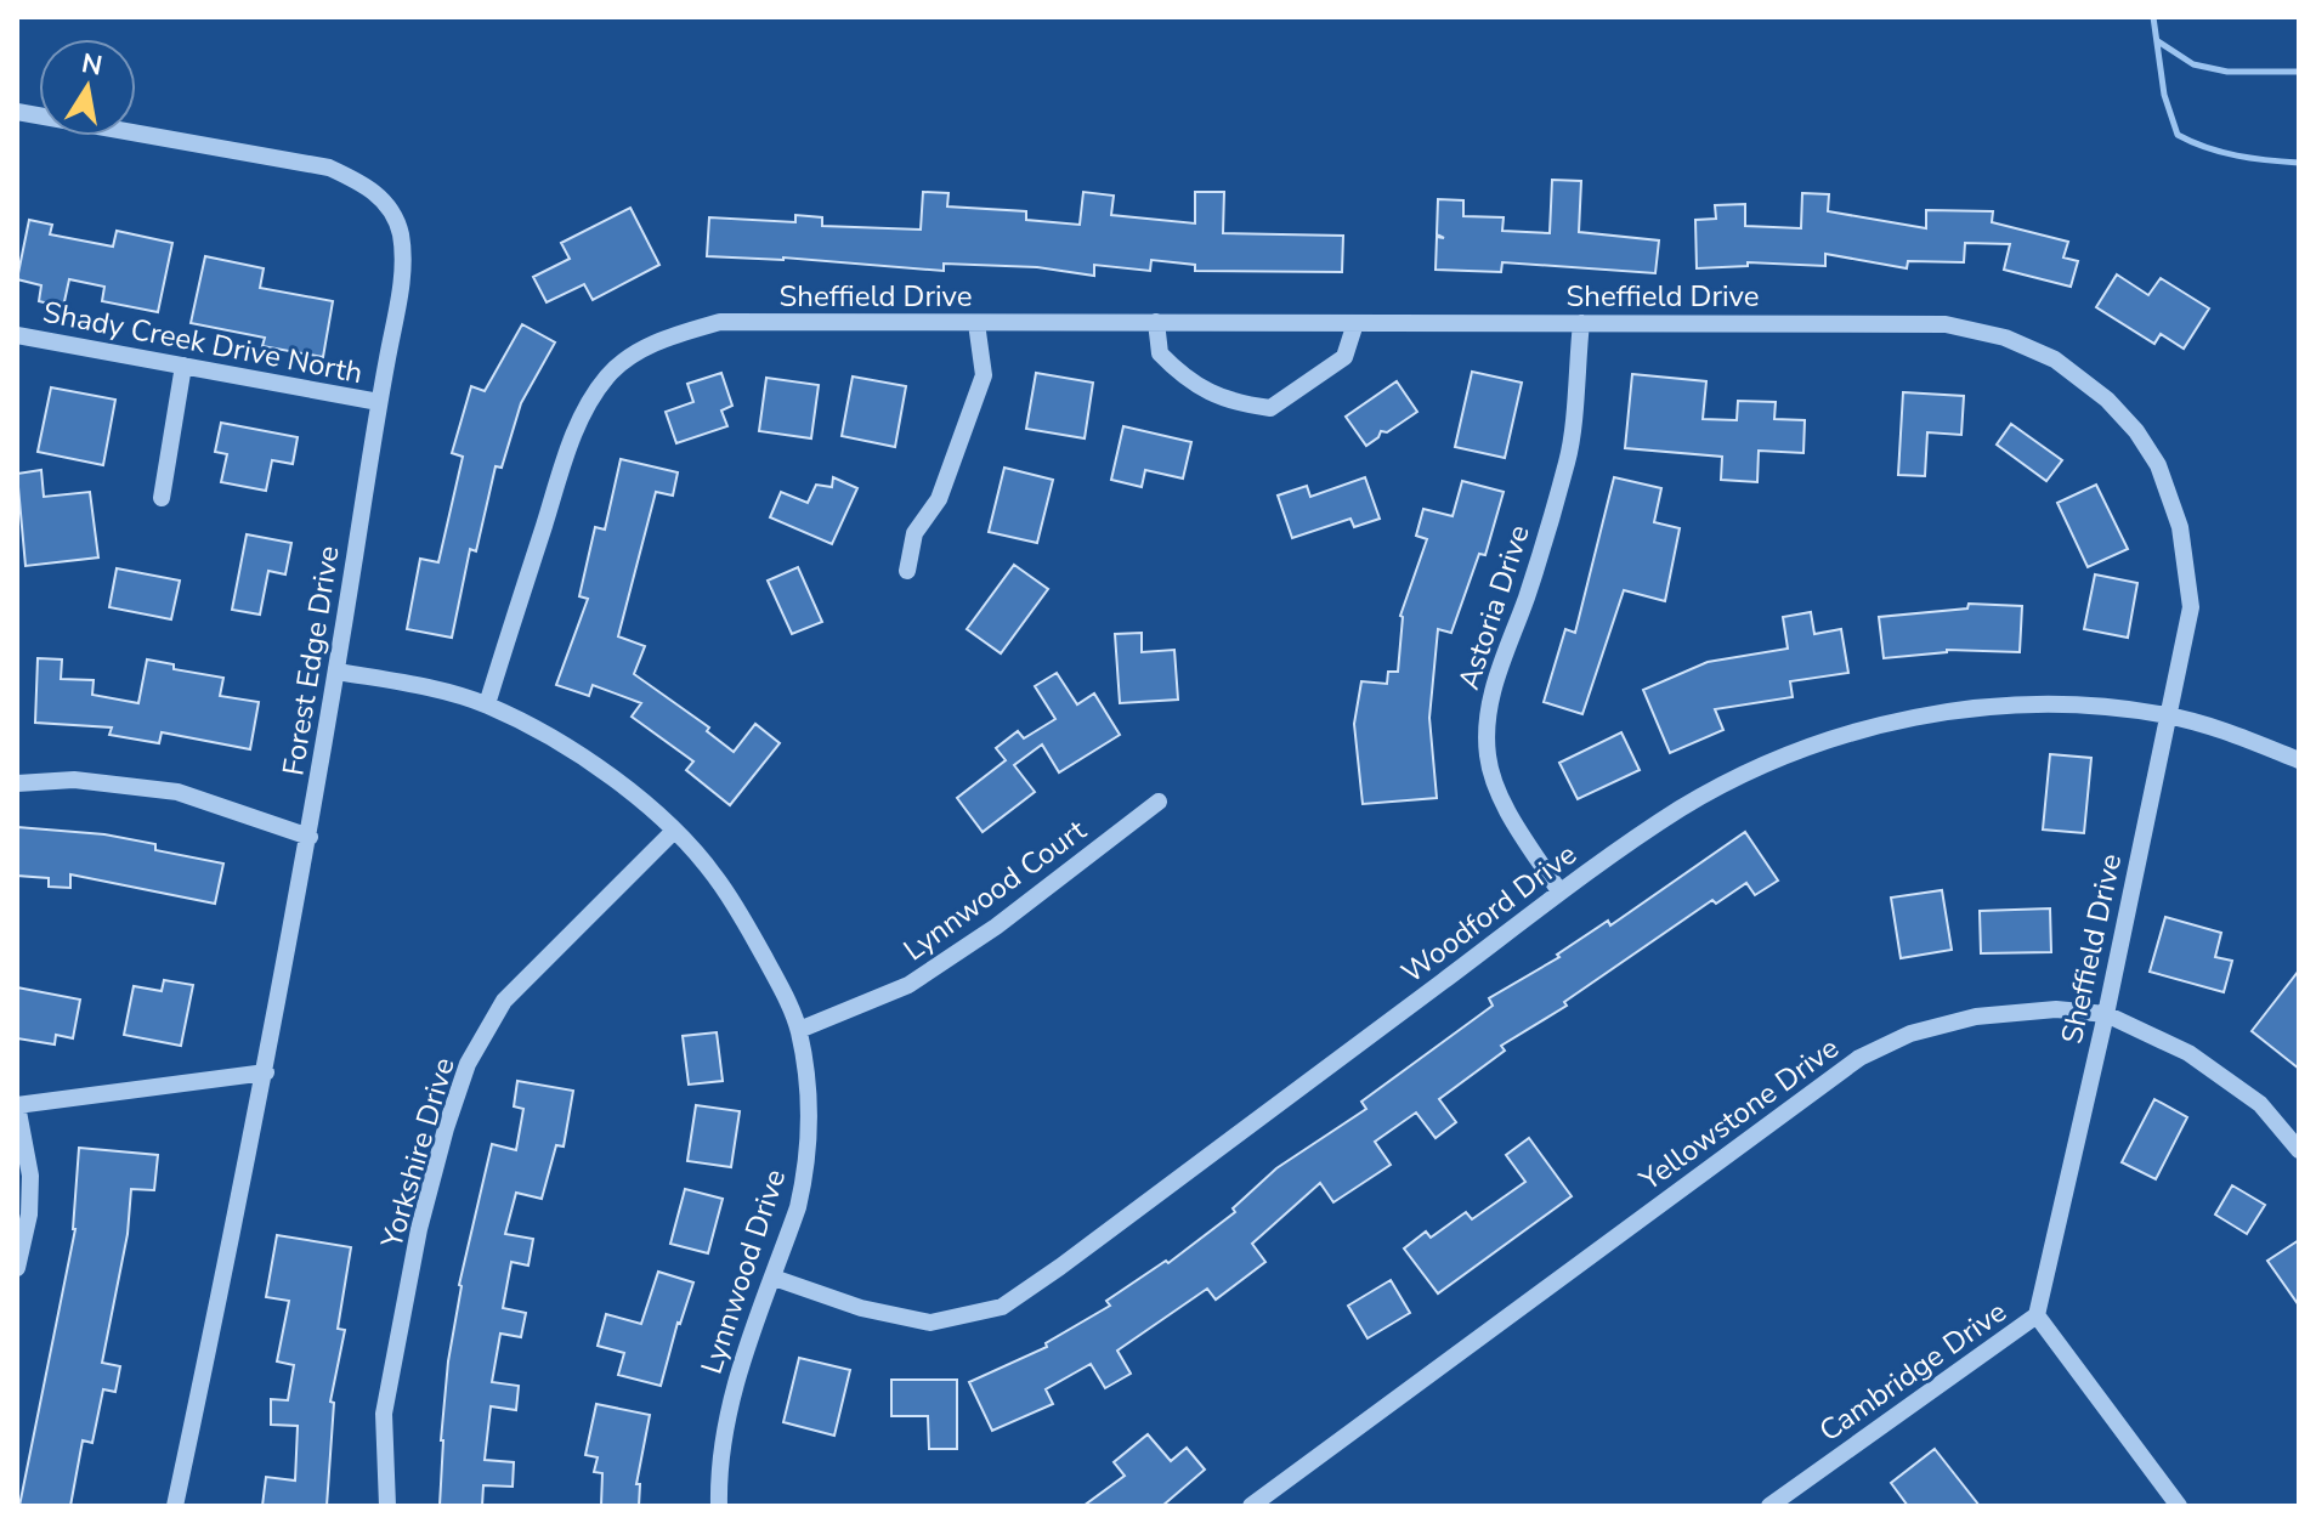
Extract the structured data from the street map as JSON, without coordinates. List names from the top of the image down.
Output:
{
  "streets": {
    "street": [
      "Sheffield Drive",
      "Shady Creek Drive North",
      "Astoria Drive",
      "Forest Edge Drive",
      "Lynnwood Court",
      "Woodford Drive",
      "Yellowstone Drive",
      "Yorkshire Drive",
      "Lynnwood Drive",
      "Cambridge Drive"
    ]
  },
  "crossings": [
    ["Sheffield Drive", "Astoria Drive"],
    ["Sheffield Drive", "Woodford Drive"],
    ["Sheffield Drive", "Yellowstone Drive"],
    ["Sheffield Drive", "Lynnwood Drive"],
    ["Sheffield Drive", "Cambridge Drive"],
    ["Shady Creek Drive North", "Forest Edge Drive"],
    ["Astoria Drive", "Woodford Drive"],
    ["Forest Edge Drive", "Lynnwood Drive"],
    ["Lynnwood Court", "Lynnwood Drive"],
    ["Woodford Drive", "Lynnwood Drive"],
    ["Yorkshire Drive", "Lynnwood Drive"]
  ],
  "north": "top"
}
